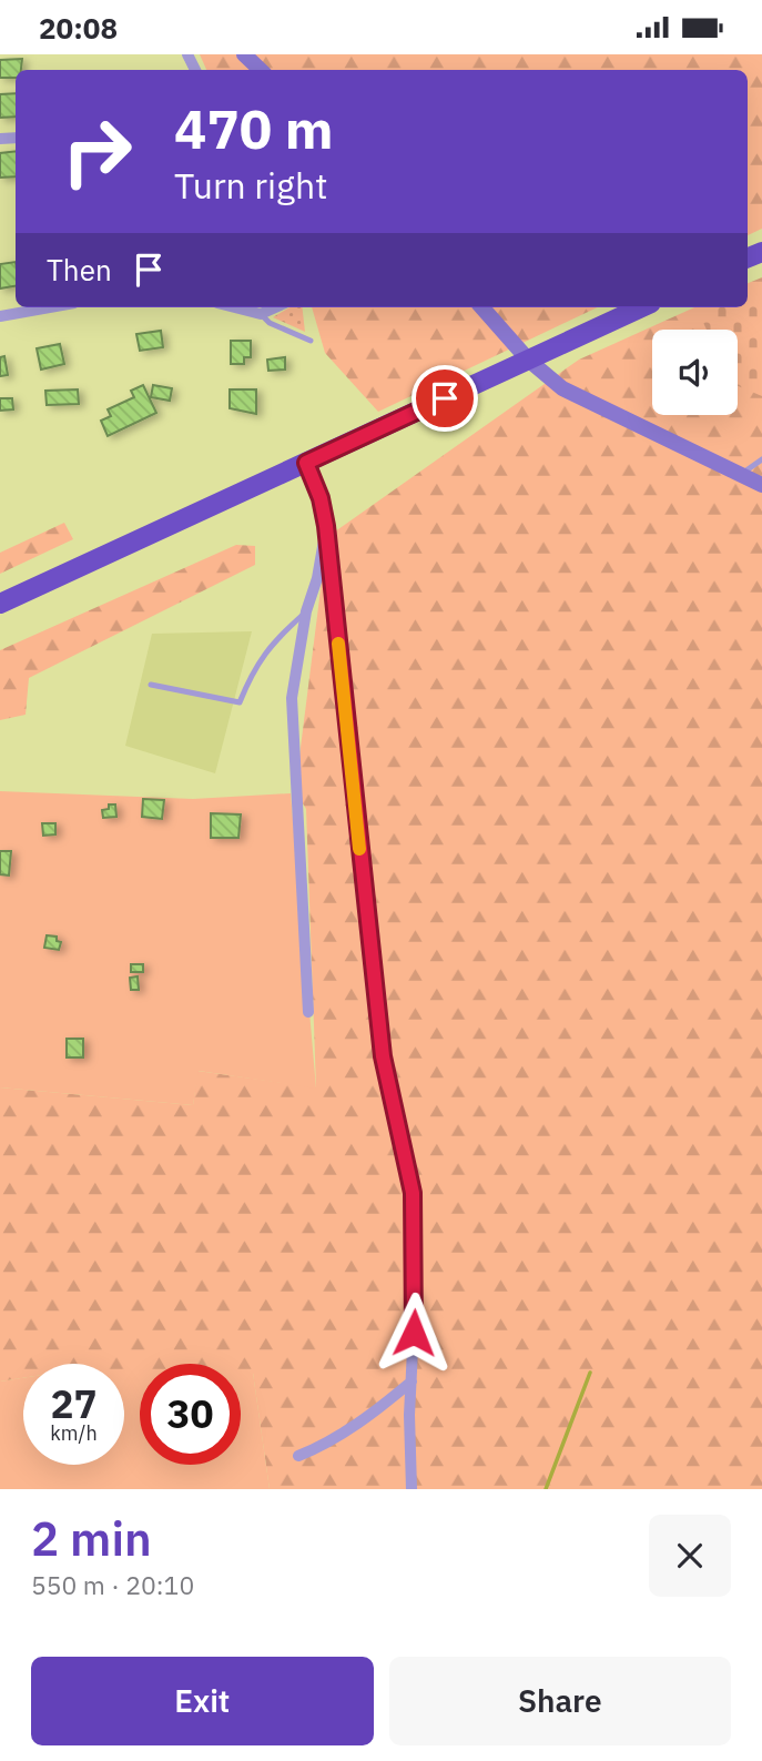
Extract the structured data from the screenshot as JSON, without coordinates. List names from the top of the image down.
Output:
{
  "page": {
    "status": "20:08",
    "turn": ["470 m", "Turn right"],
    "then": "Then",
    "speed": "27 km/h",
    "limit": "30",
    "heading": ["2 min", "550 m · 20:10"],
    "buttons": ["Exit", "Share"]
  }
}
